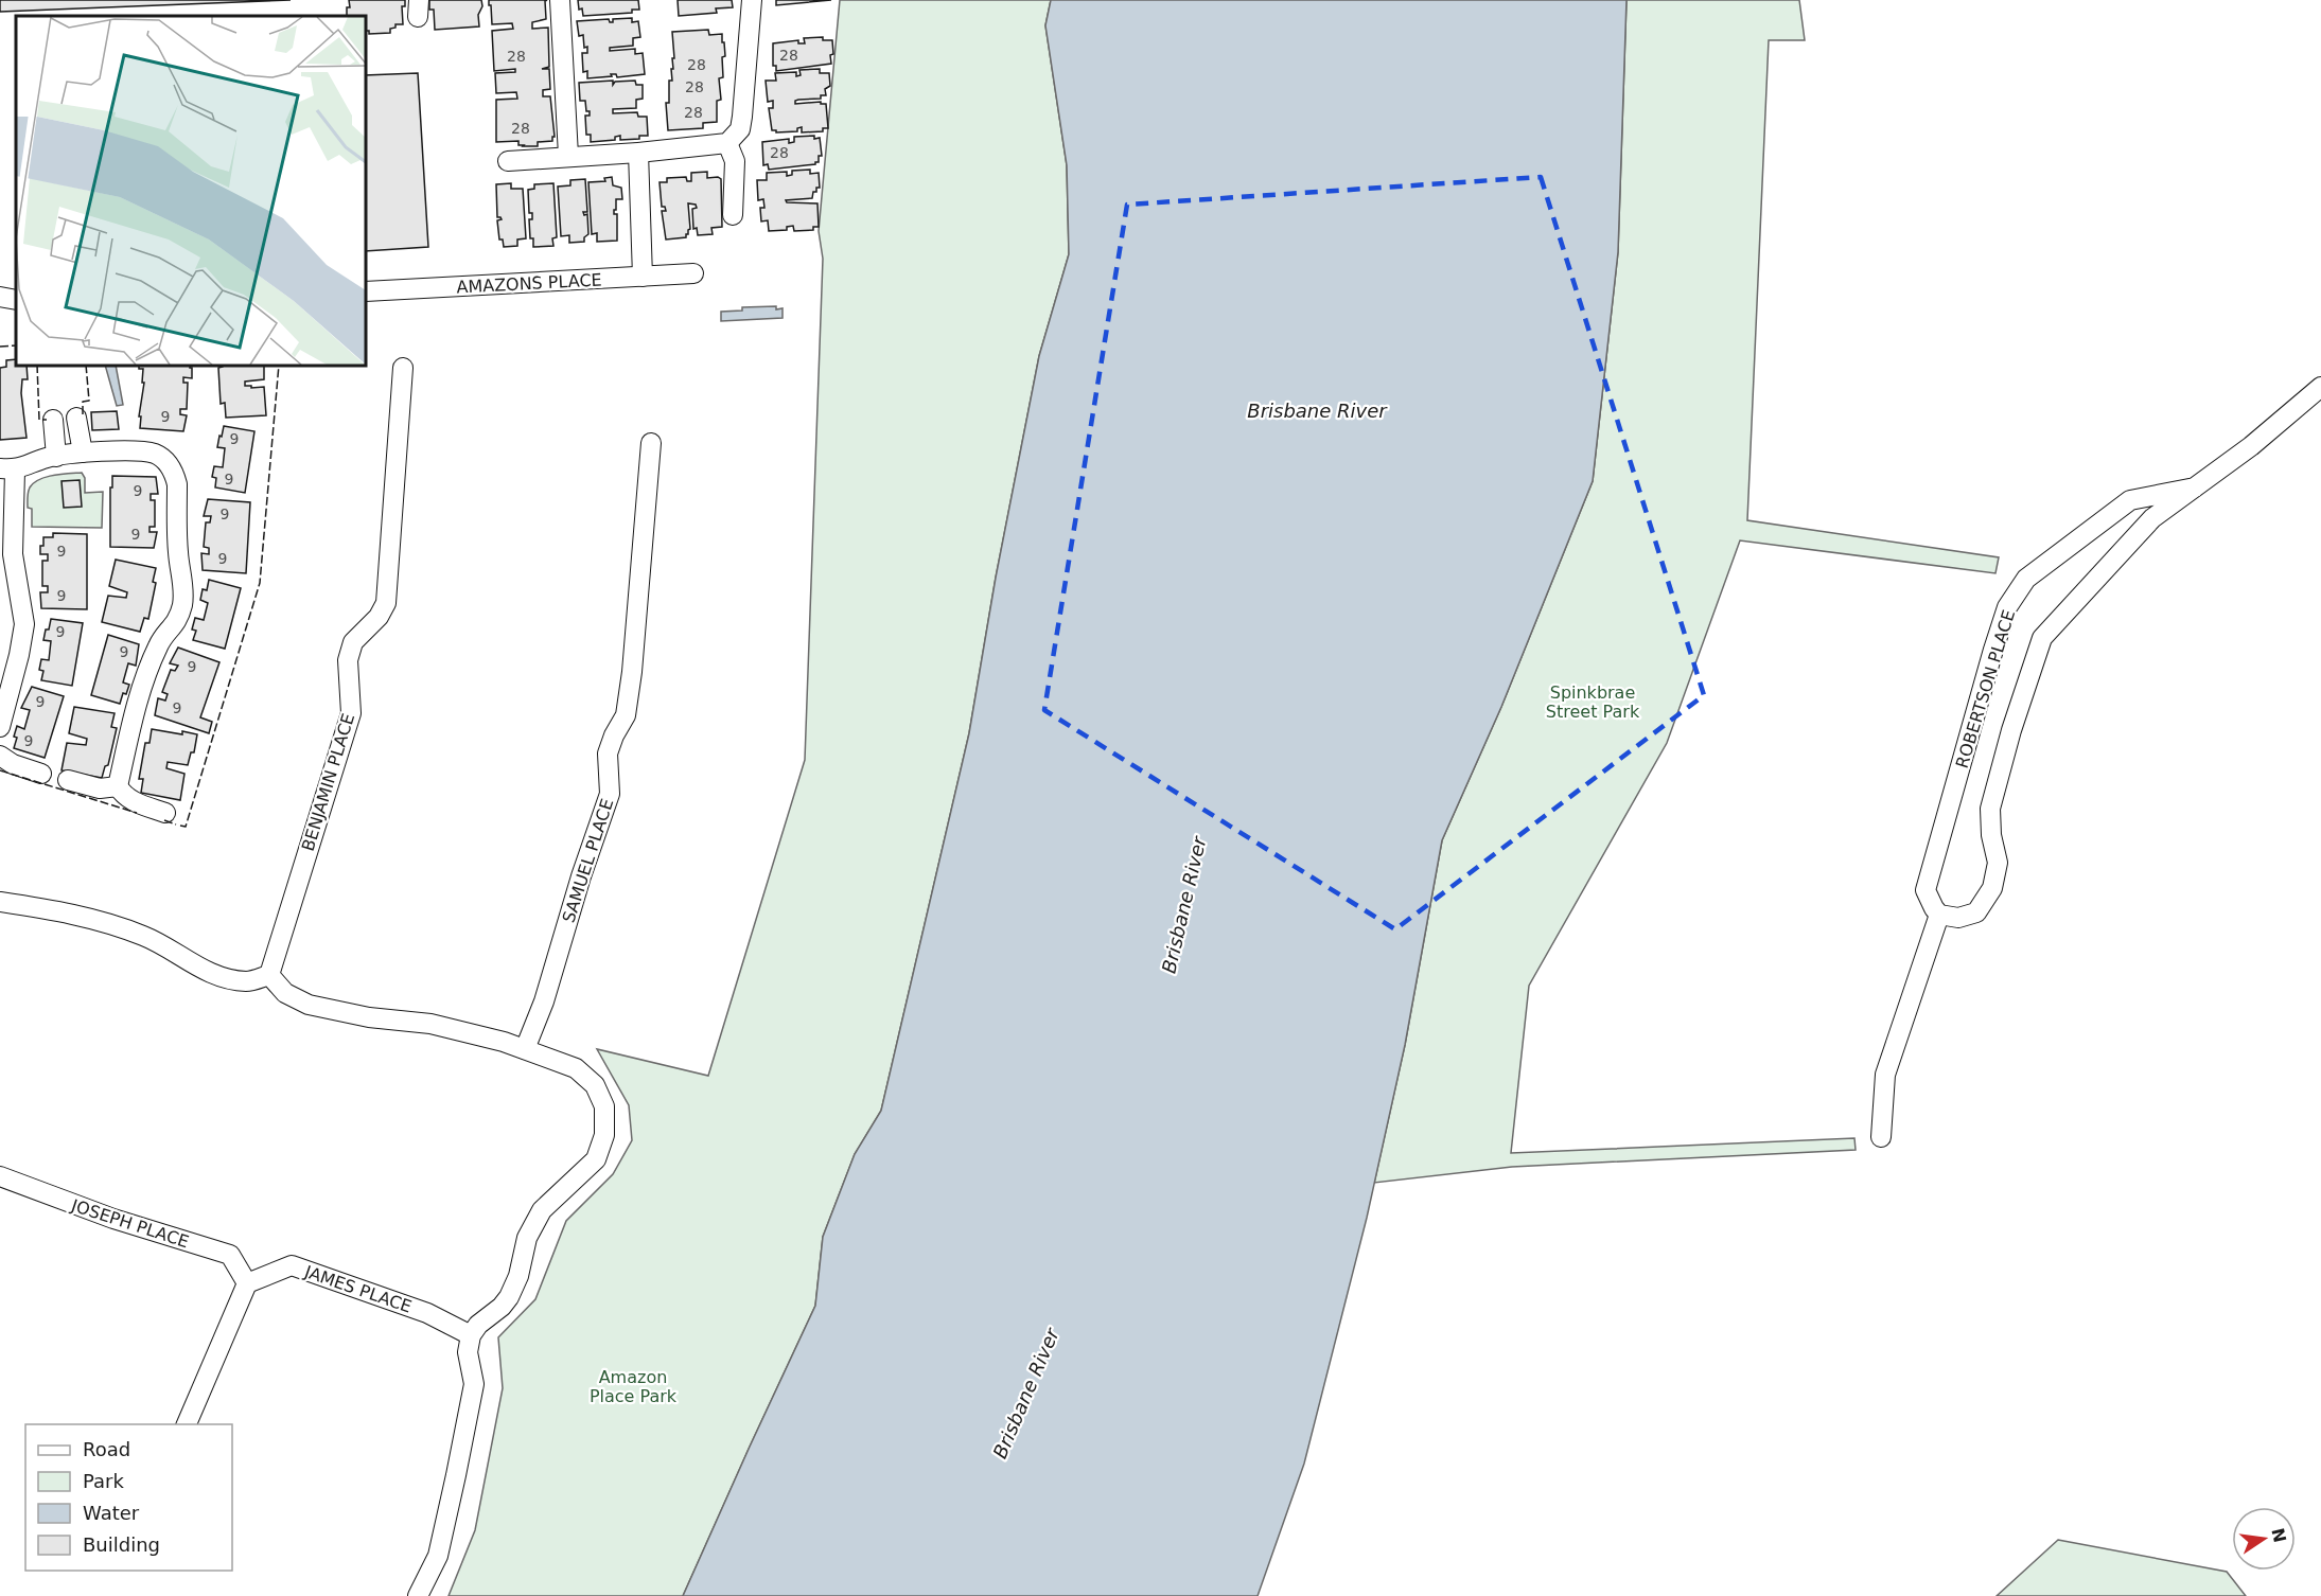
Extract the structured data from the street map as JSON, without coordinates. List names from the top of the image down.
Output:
{
  "streets": {
    "street": [
      "AMAZONS PLACE",
      "ROBERTSON PLACE",
      "BENJAMIN PLACE",
      "SAMUEL PLACE",
      "JOSEPH PLACE",
      "JAMES PLACE"
    ]
  },
  "crossings": [
    ["JOSEPH PLACE", "JAMES PLACE"]
  ],
  "water": ["Brisbane River"],
  "parks": ["Spinkbrae Street Park", "Amazon Place Park"],
  "house_numbers": [
    "28",
    "28",
    "28",
    "28",
    "28",
    "28",
    "28",
    "9",
    "9",
    "9",
    "9",
    "9",
    "9",
    "9",
    "9",
    "9",
    "9",
    "9",
    "9",
    "9",
    "9",
    "9"
  ],
  "legend": [
    "Road",
    "Park",
    "Water",
    "Building"
  ],
  "north": "right"
}
